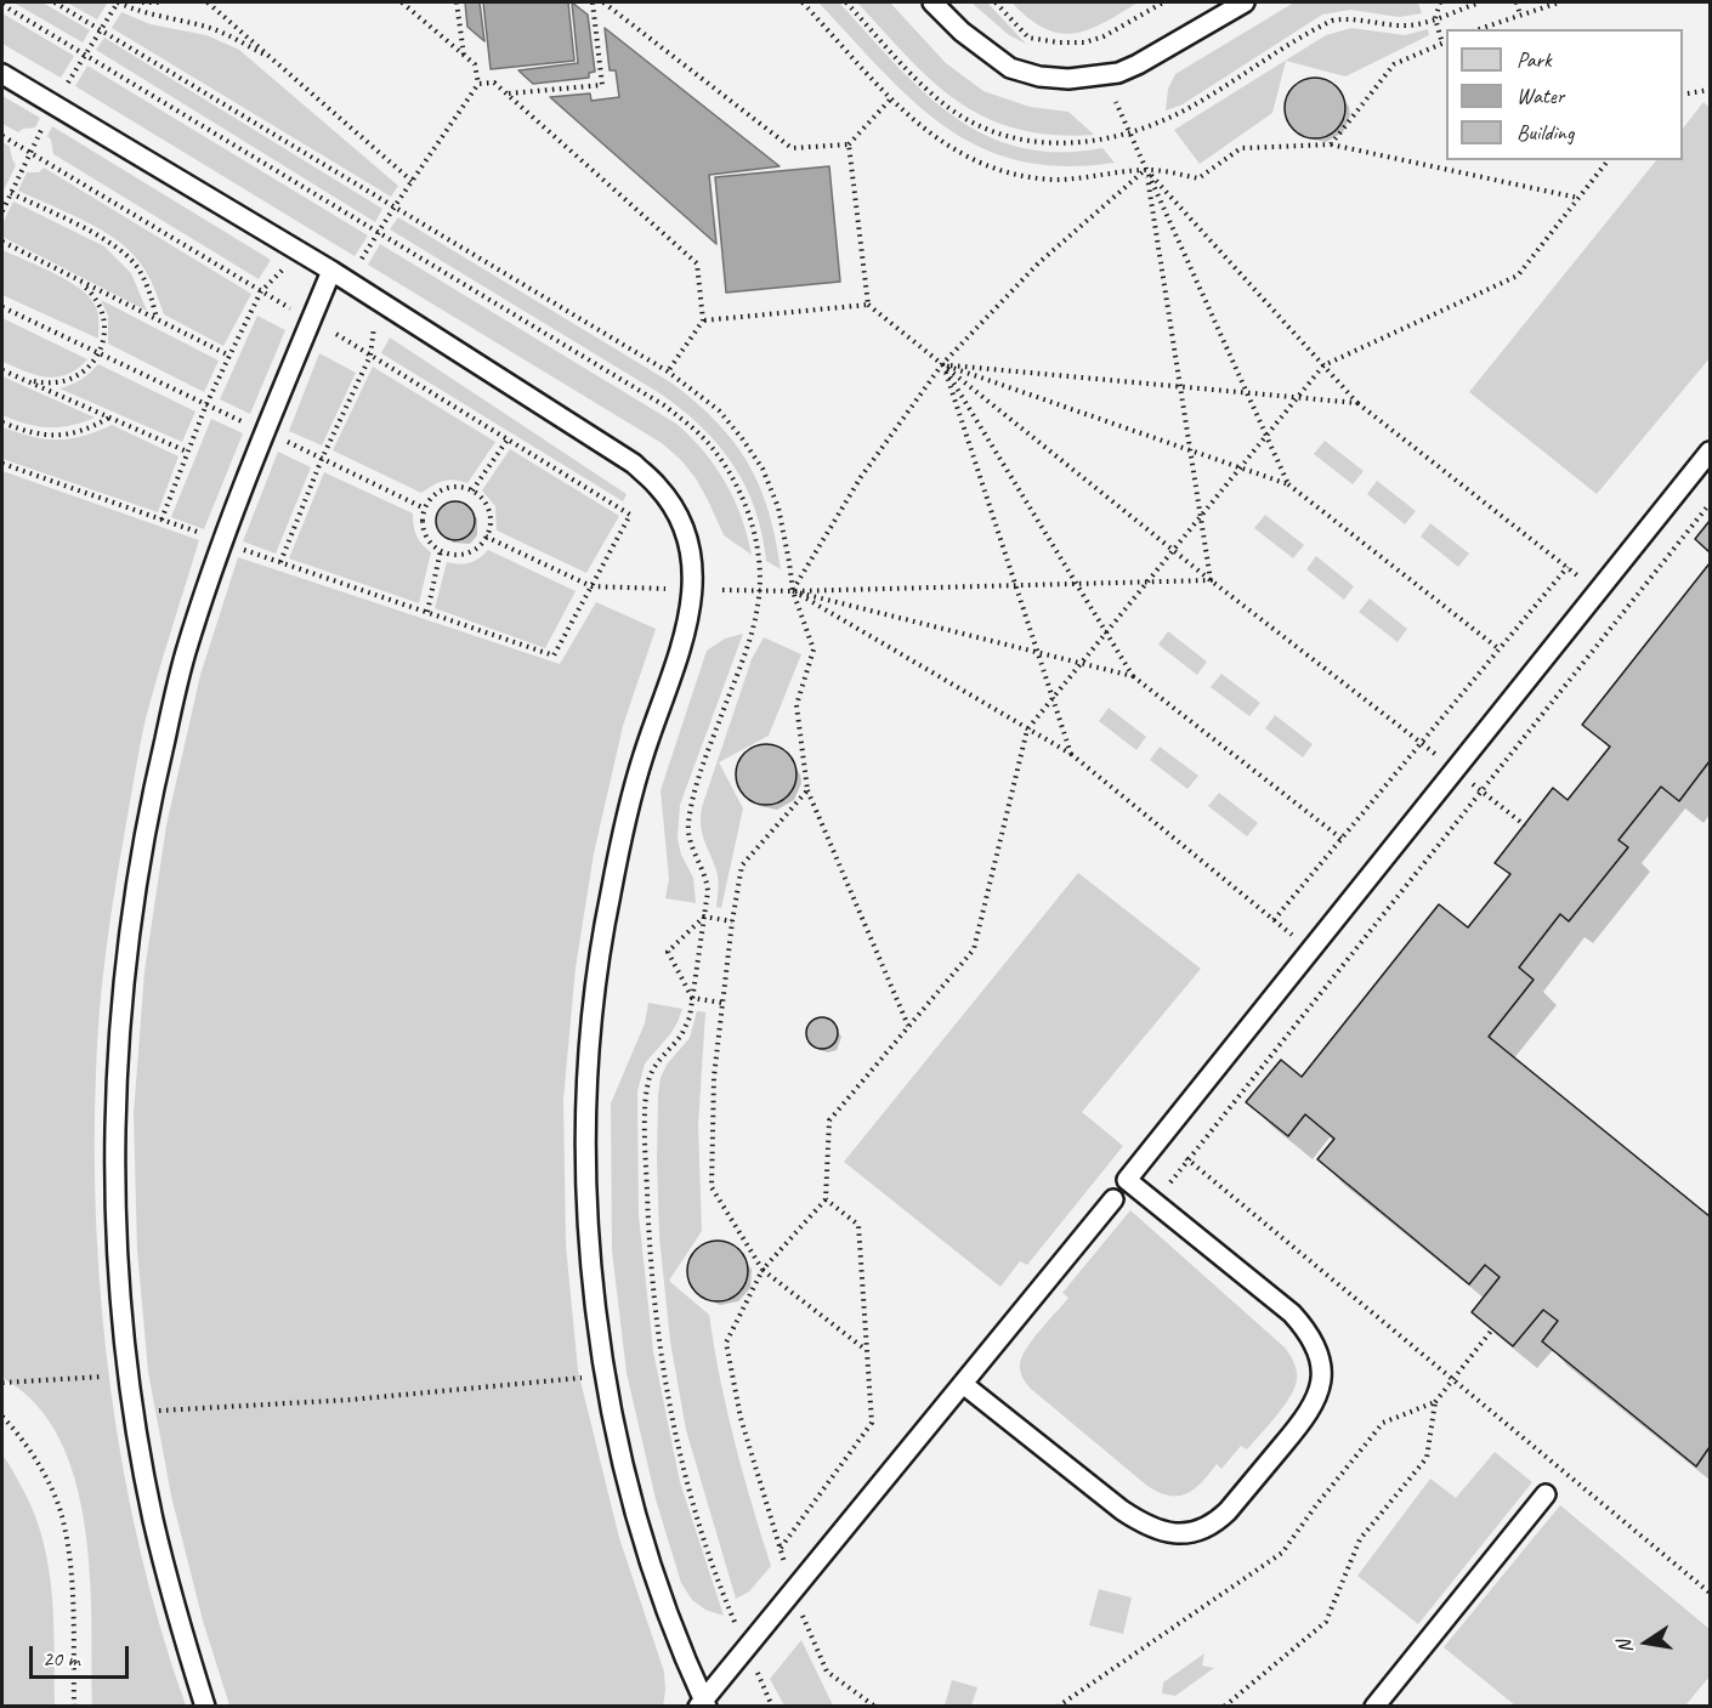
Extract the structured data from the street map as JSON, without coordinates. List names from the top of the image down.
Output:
{
  "legend": ["Park", "Water", "Building"],
  "scale_bar": "20 m",
  "north": "left"
}
